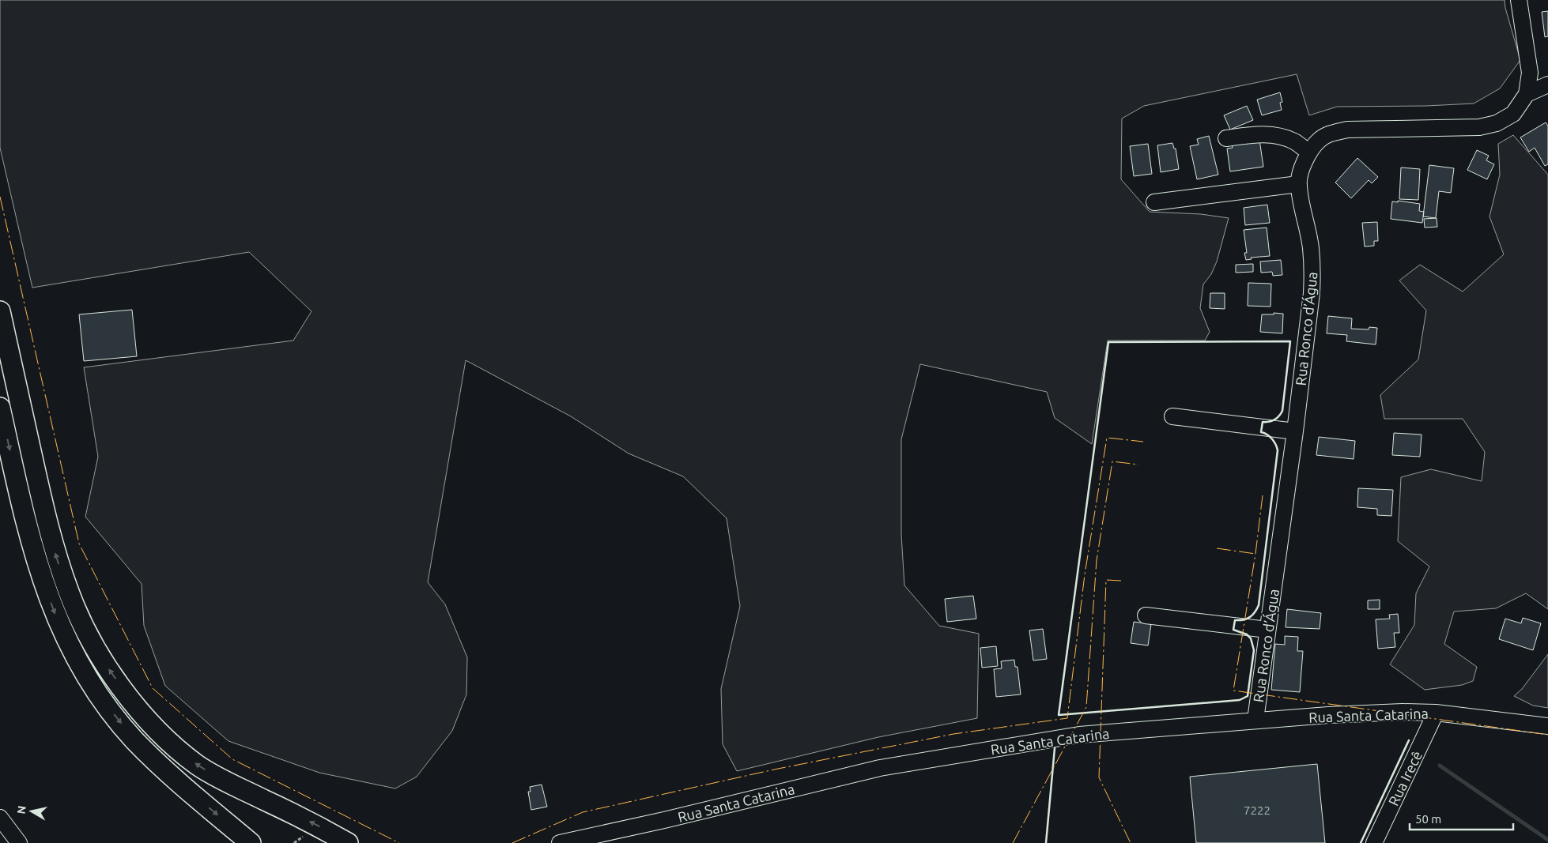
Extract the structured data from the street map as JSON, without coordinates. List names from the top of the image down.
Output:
{
  "streets": {
    "street": ["Rua Ronco d’Água", "Rua Santa Catarina", "Rua Irecê"]
  },
  "crossings": [
    ["Rua Ronco d’Água", "Rua Santa Catarina"],
    ["Rua Santa Catarina", "Rua Irecê"]
  ],
  "house_numbers": ["7222"],
  "scale_bar": "50 m",
  "north": "left"
}
